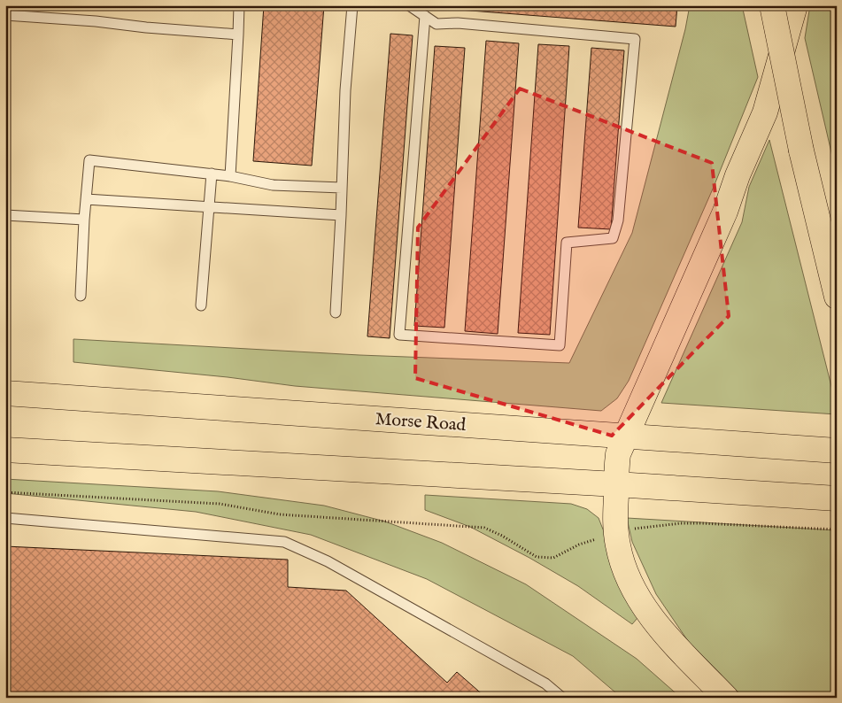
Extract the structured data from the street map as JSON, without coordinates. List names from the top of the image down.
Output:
{
  "streets": {
    "main road": ["Morse Road"]
  }
}
